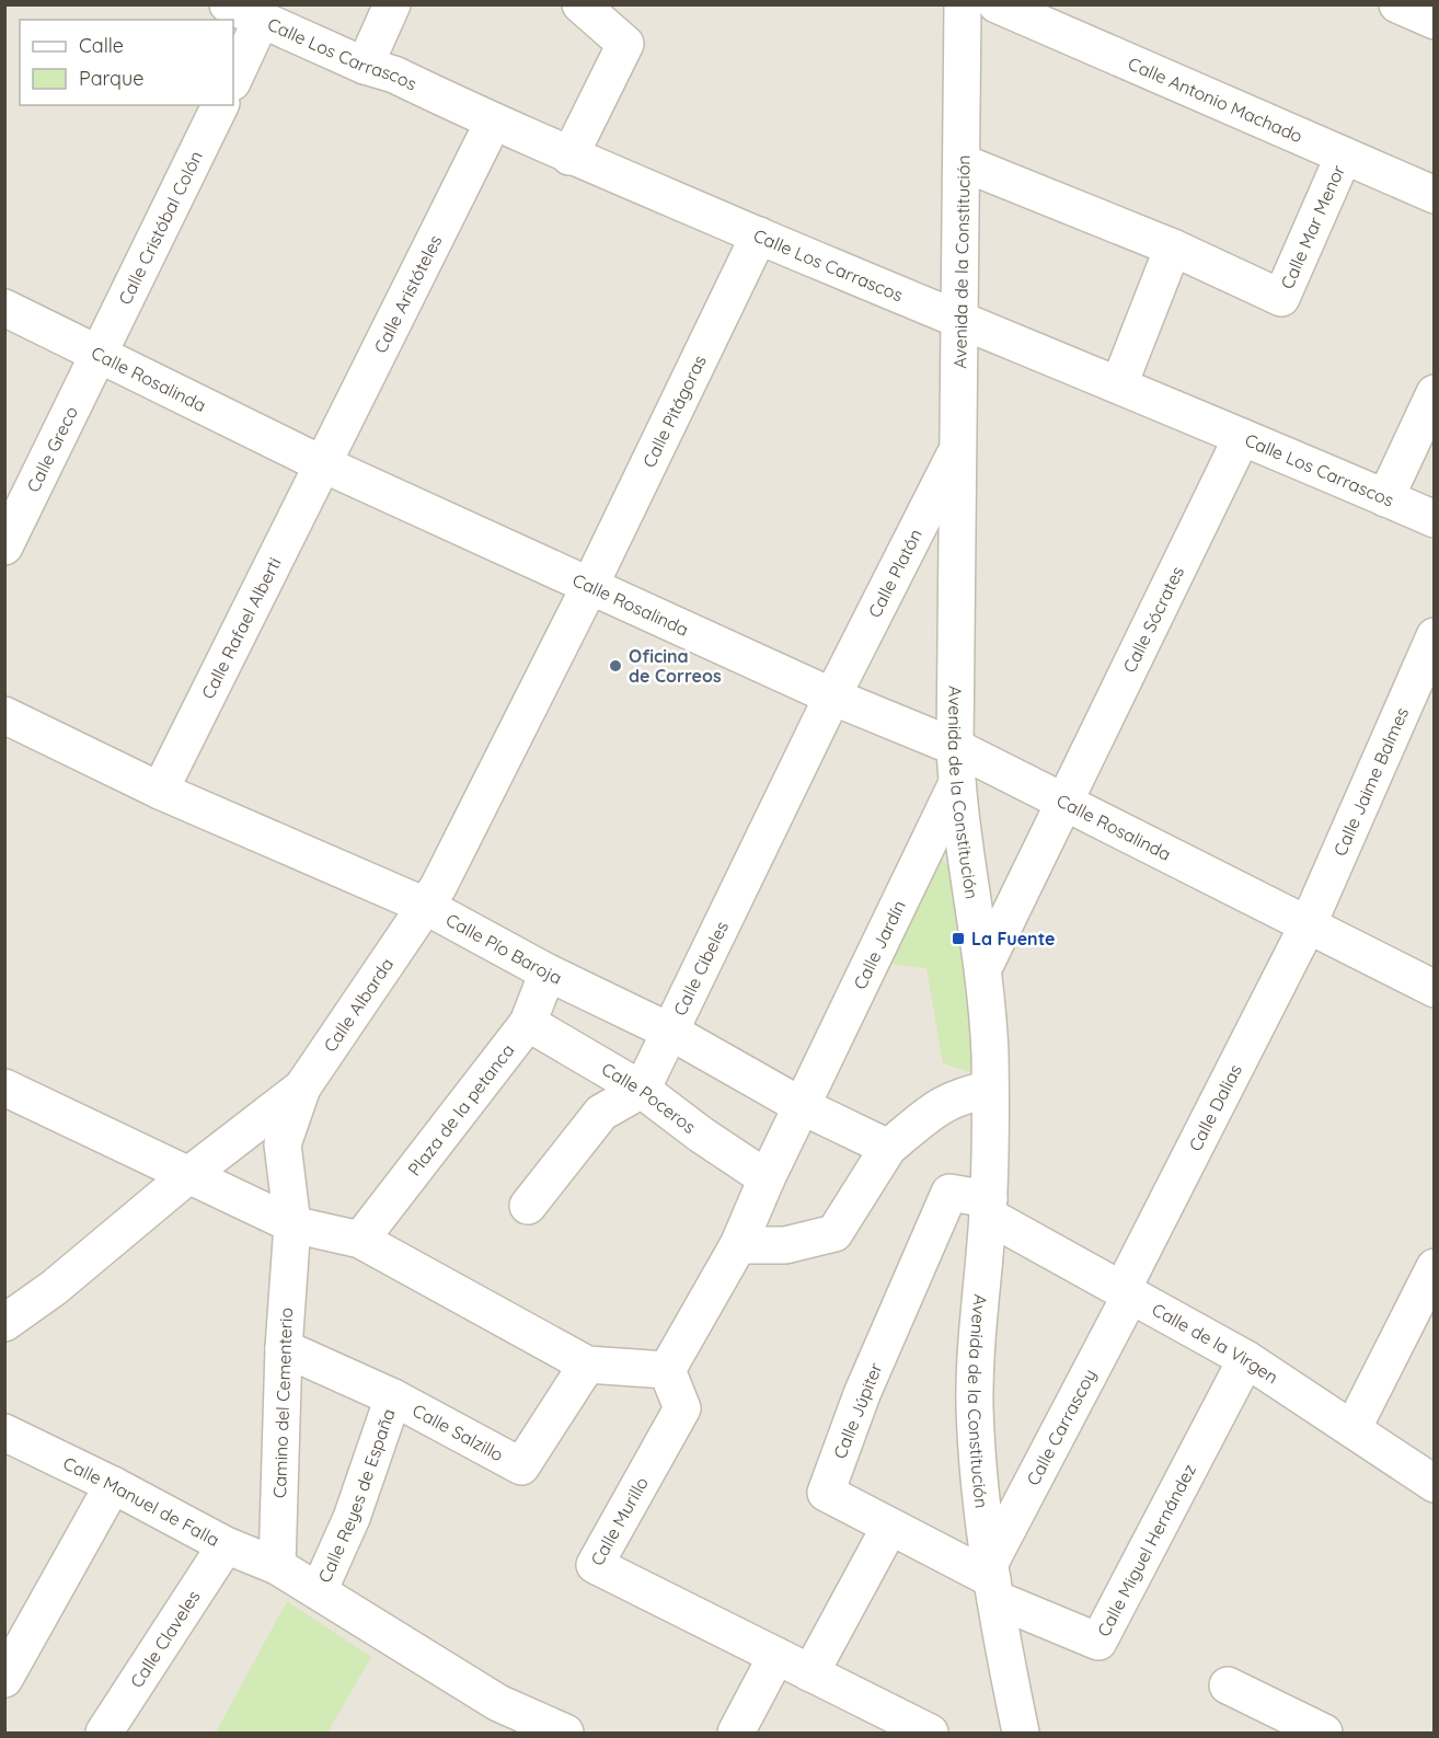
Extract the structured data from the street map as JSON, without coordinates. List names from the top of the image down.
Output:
{
  "streets": {
    "street": [
      "Calle Los Carrascos",
      "Calle Antonio Machado",
      "Calle Mar Menor",
      "Calle Cristóbal Colón",
      "Avenida de la Constitución",
      "Calle Aristóteles",
      "Calle Rosalinda",
      "Calle Pitágoras",
      "Calle Greco",
      "Calle Platón",
      "Calle Sócrates",
      "Calle Rafael Alberti",
      "Calle Jaime Balmes",
      "Calle Jardín",
      "Calle Pío Baroja",
      "Calle Cibeles",
      "Calle Albarda",
      "Calle Poceros",
      "Calle Dalias",
      "Plaza de la petanca",
      "Calle de la Virgen",
      "Camino del Cementerio",
      "Calle Júpiter",
      "Calle Carrascoy",
      "Calle Salzillo",
      "Calle Reyes de España",
      "Calle Manuel de Falla",
      "Calle Murillo",
      "Calle Miguel Hernández",
      "Calle Claveles"
    ]
  },
  "crossings": [
    ["Calle Los Carrascos", "Avenida de la Constitución"],
    ["Calle Los Carrascos", "Calle Aristóteles"],
    ["Calle Los Carrascos", "Calle Pitágoras"],
    ["Calle Los Carrascos", "Calle Sócrates"],
    ["Calle Antonio Machado", "Calle Mar Menor"],
    ["Calle Mar Menor", "Avenida de la Constitución"],
    ["Calle Cristóbal Colón", "Calle Rosalinda"],
    ["Calle Cristóbal Colón", "Calle Greco"],
    ["Avenida de la Constitución", "Calle Rosalinda"],
    ["Avenida de la Constitución", "Calle Platón"],
    ["Avenida de la Constitución", "Calle Sócrates"],
    ["Avenida de la Constitución", "Calle Jardín"],
    ["Avenida de la Constitución", "Calle de la Virgen"],
    ["Avenida de la Constitución", "Calle Júpiter"],
    ["Avenida de la Constitución", "Calle Carrascoy"],
    ["Avenida de la Constitución", "Calle Miguel Hernández"],
    ["Calle Aristóteles", "Calle Rosalinda"],
    ["Calle Aristóteles", "Calle Rafael Alberti"],
    ["Calle Rosalinda", "Calle Pitágoras"],
    ["Calle Rosalinda", "Calle Greco"],
    ["Calle Rosalinda", "Calle Platón"],
    ["Calle Rosalinda", "Calle Sócrates"],
    ["Calle Rosalinda", "Calle Rafael Alberti"],
    ["Calle Rosalinda", "Calle Jaime Balmes"],
    ["Calle Rosalinda", "Calle Cibeles"],
    ["Calle Rosalinda", "Calle Albarda"],
    ["Calle Rosalinda", "Calle Dalias"],
    ["Calle Pitágoras", "Calle Albarda"],
    ["Calle Platón", "Calle Cibeles"],
    ["Calle Rafael Alberti", "Calle Pío Baroja"],
    ["Calle Jaime Balmes", "Calle Dalias"],
    ["Calle Jardín", "Calle Pío Baroja"],
    ["Calle Jardín", "Calle Poceros"],
    ["Calle Pío Baroja", "Calle Cibeles"],
    ["Calle Pío Baroja", "Calle Albarda"],
    ["Calle Pío Baroja", "Plaza de la petanca"],
    ["Calle Cibeles", "Calle Poceros"],
    ["Calle Albarda", "Camino del Cementerio"],
    ["Calle Poceros", "Plaza de la petanca"],
    ["Calle Dalias", "Calle de la Virgen"],
    ["Calle Dalias", "Calle Carrascoy"],
    ["Calle de la Virgen", "Calle Júpiter"],
    ["Calle de la Virgen", "Calle Carrascoy"],
    ["Calle de la Virgen", "Calle Miguel Hernández"],
    ["Camino del Cementerio", "Calle Salzillo"],
    ["Camino del Cementerio", "Calle Manuel de Falla"],
    ["Calle Júpiter", "Calle Carrascoy"],
    ["Calle Júpiter", "Calle Miguel Hernández"],
    ["Calle Carrascoy", "Calle Miguel Hernández"],
    ["Calle Salzillo", "Calle Reyes de España"],
    ["Calle Manuel de Falla", "Calle Claveles"]
  ],
  "places": {
    "other": ["Oficina de Correos"],
    "transit": ["La Fuente"]
  },
  "legend": ["Calle", "Parque"]
}
